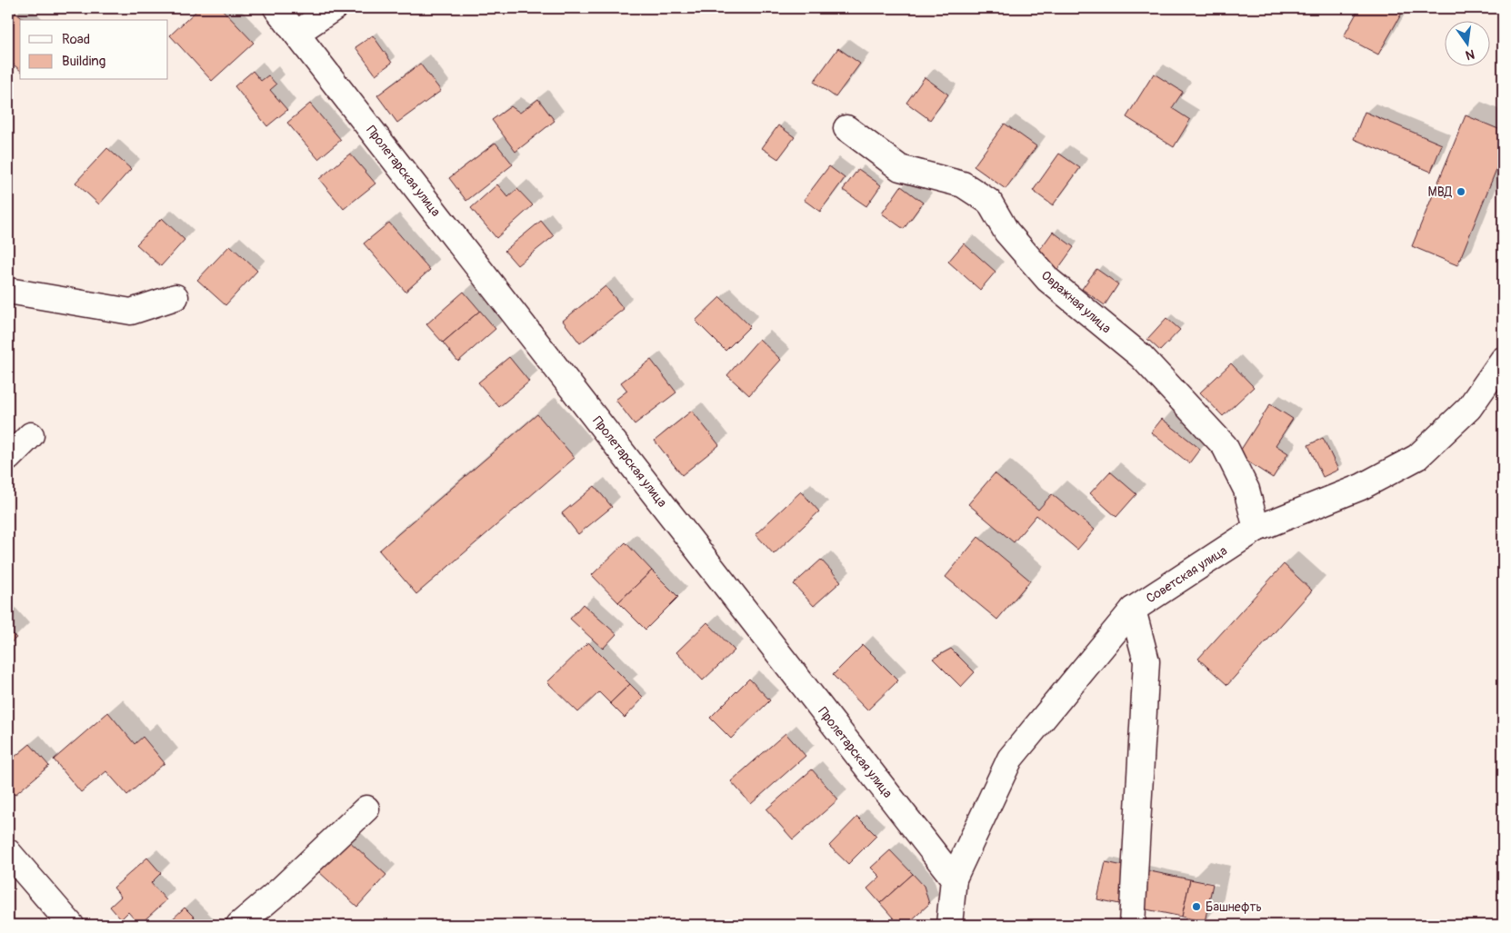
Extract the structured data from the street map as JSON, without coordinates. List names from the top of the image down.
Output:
{
  "streets": {
    "street": ["Пролетарская улица", "Овражная улица", "Советская улица"]
  },
  "crossings": [
    ["Пролетарская улица", "Советская улица"],
    ["Овражная улица", "Советская улица"]
  ],
  "places": ["МВД", "Башнефть"],
  "legend": ["Road", "Building"],
  "north": "bottom"
}
